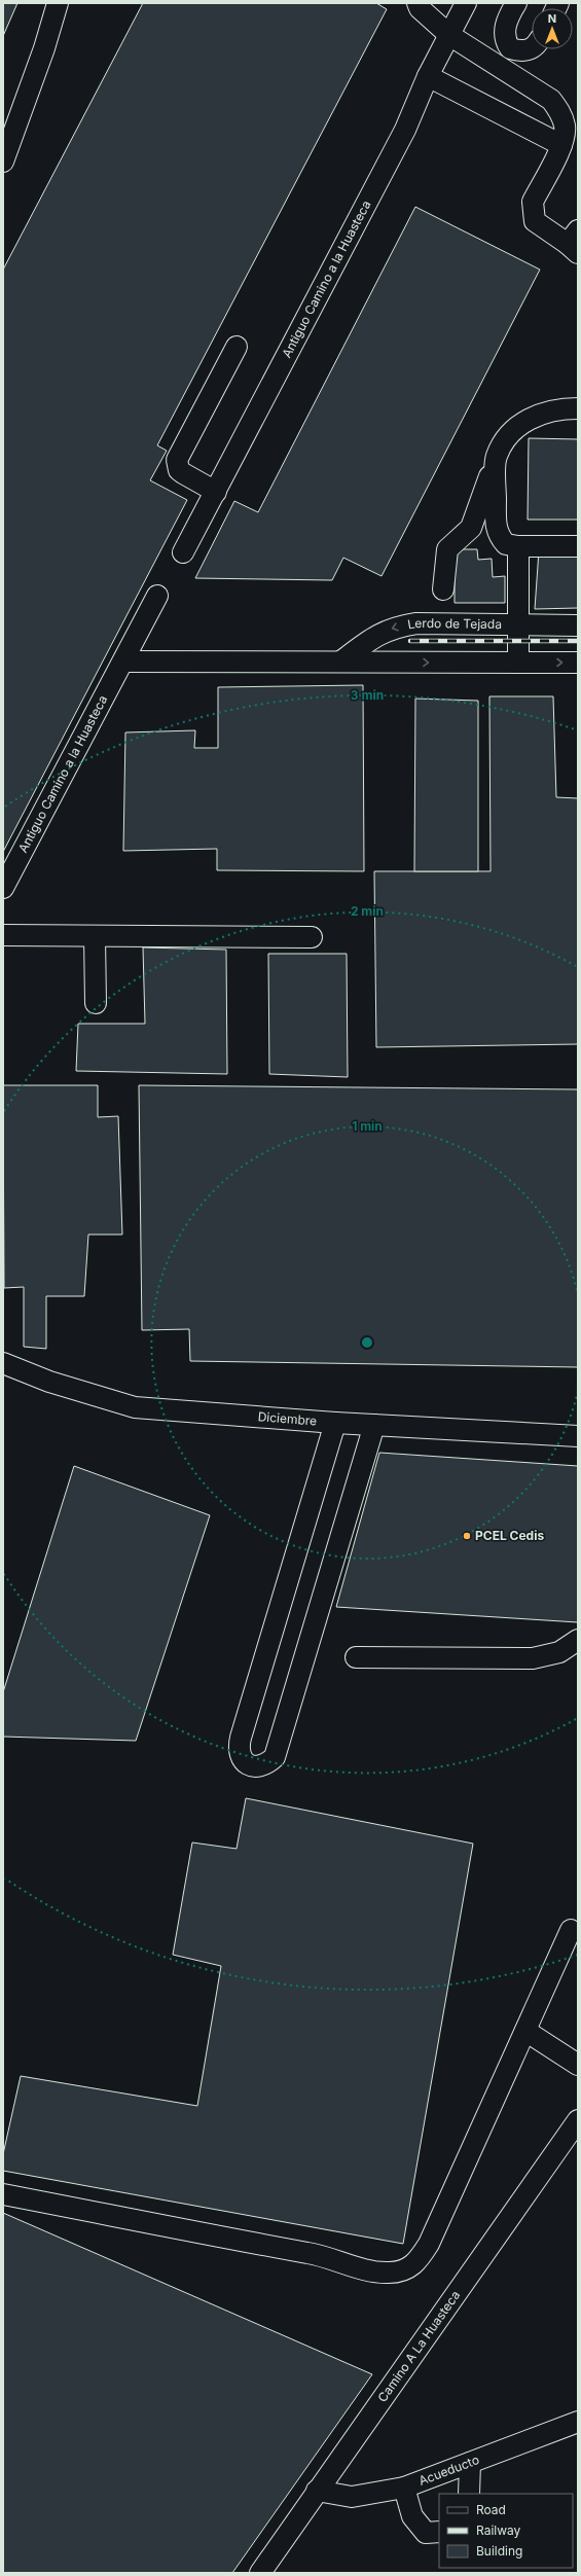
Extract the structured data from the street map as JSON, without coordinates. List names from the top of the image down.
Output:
{
  "streets": {
    "street": [
      "Antiguo Camino a la Huasteca",
      "Lerdo de Tejada",
      "Diciembre",
      "Camino A La Huasteca",
      "Acueducto"
    ]
  },
  "crossings": [
    ["Camino A La Huasteca", "Acueducto"]
  ],
  "places": ["PCEL Cedis"],
  "legend": ["Road", "Railway", "Building"],
  "north": "top",
  "rings": ["3 min", "2 min", "1 min"]
}
